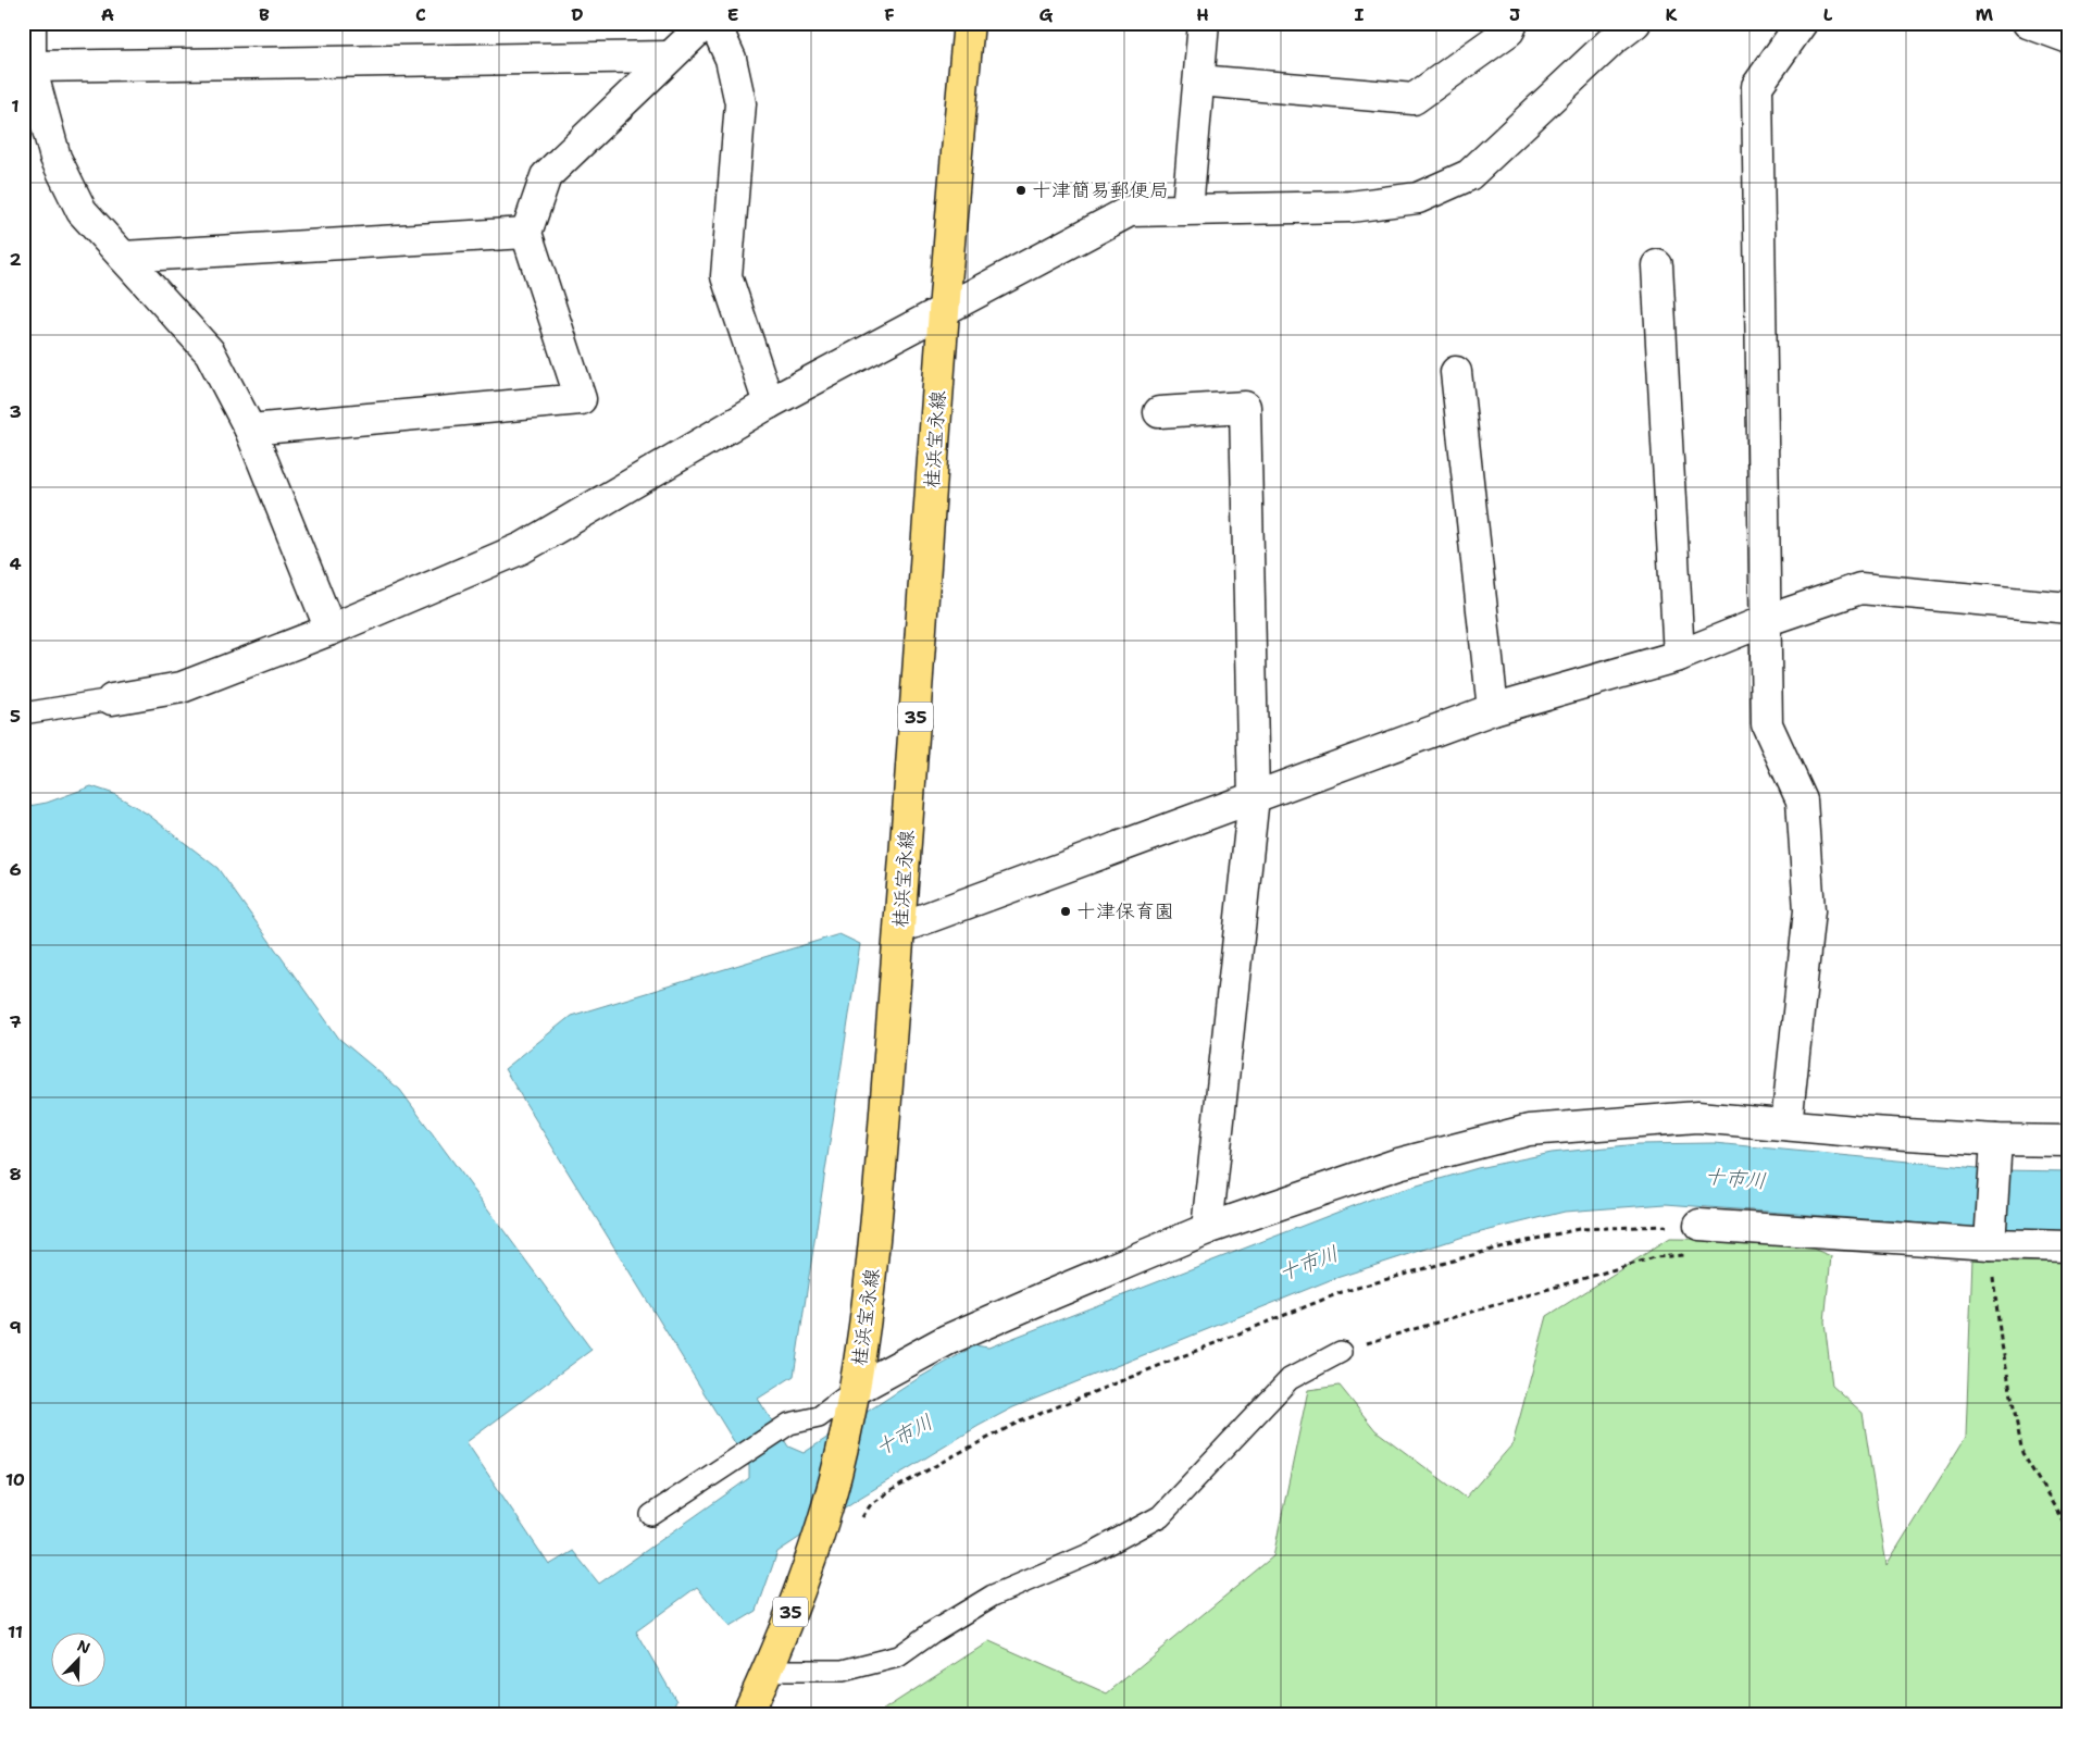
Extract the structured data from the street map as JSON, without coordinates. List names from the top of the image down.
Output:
{
  "streets": {
    "main road": ["桂浜宝永線", "35"]
  },
  "water": ["十市川"],
  "places": ["十津簡易郵便局", "十津保育園"],
  "north": "top right",
  "grid": {
    "columns": [
      "A",
      "B",
      "C",
      "D",
      "E",
      "F",
      "G",
      "H",
      "I",
      "J",
      "K",
      "L",
      "M"
    ],
    "rows": [
      "1",
      "2",
      "3",
      "4",
      "5",
      "6",
      "7",
      "8",
      "9",
      "10",
      "11"
    ]
  }
}
